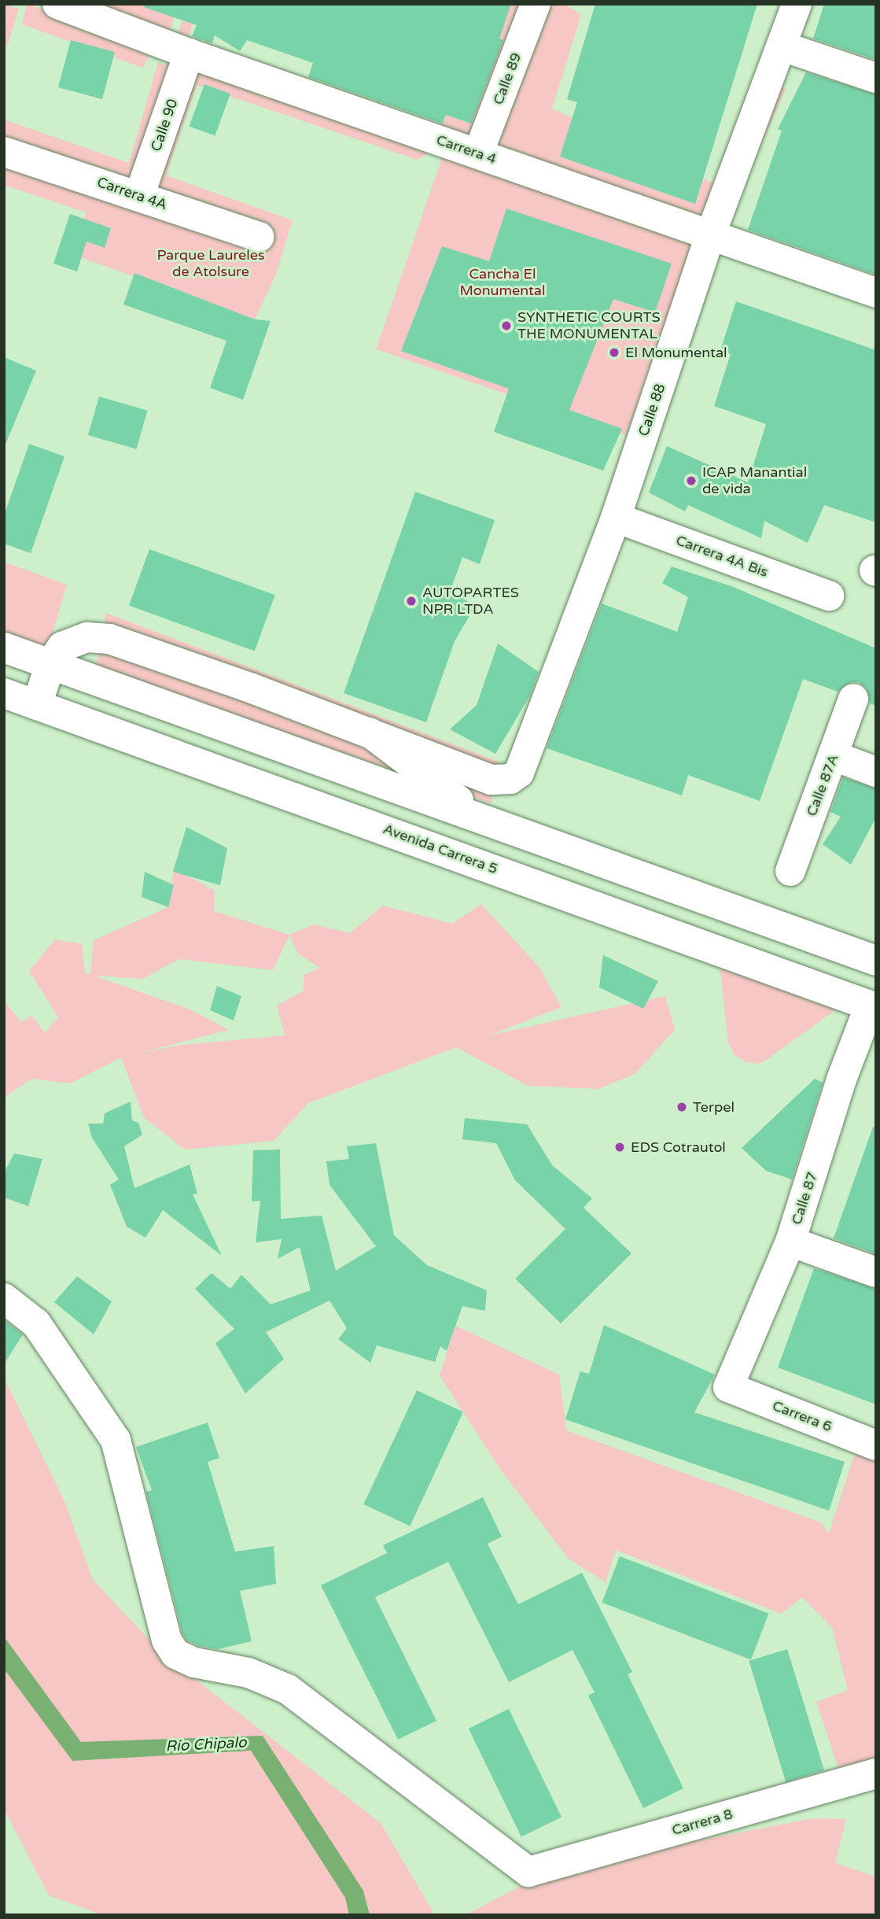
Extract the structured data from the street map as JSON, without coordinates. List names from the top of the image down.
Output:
{
  "streets": {
    "street": [
      "Calle 89",
      "Calle 90",
      "Carrera 4",
      "Carrera 4A",
      "Calle 88",
      "Carrera 4A Bis",
      "Calle 87A",
      "Avenida Carrera 5",
      "Calle 87",
      "Carrera 6",
      "Carrera 8"
    ]
  },
  "crossings": [
    ["Calle 89", "Carrera 4"],
    ["Calle 90", "Carrera 4"],
    ["Calle 90", "Carrera 4A"],
    ["Carrera 4", "Calle 88"],
    ["Calle 88", "Carrera 4A Bis"],
    ["Avenida Carrera 5", "Calle 87"],
    ["Calle 87", "Carrera 6"]
  ],
  "water": ["Río Chipalo"],
  "parks": ["Parque Laureles de Atolsure", "Cancha El Monumental"],
  "places": [
    "SYNTHETIC COURTS THE MONUMENTAL",
    "El Monumental",
    "ICAP Manantial de vida",
    "AUTOPARTES NPR LTDA",
    "Terpel",
    "EDS Cotrautol"
  ]
}
